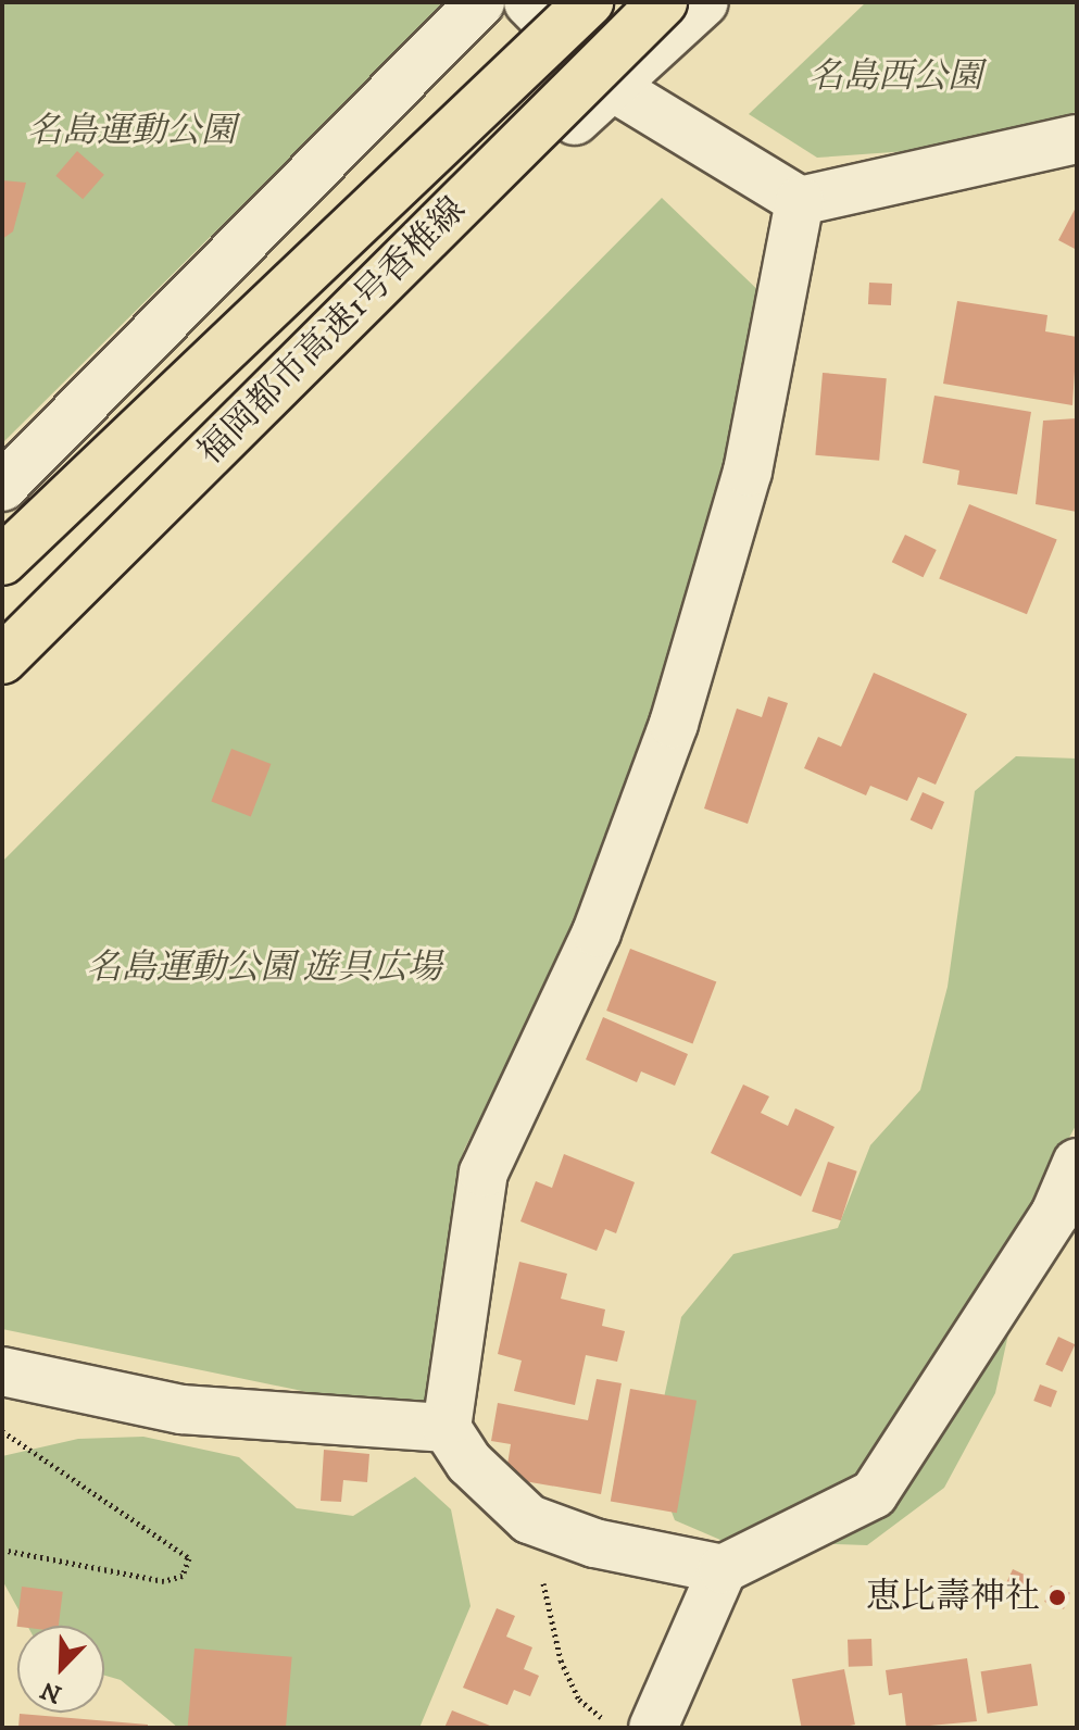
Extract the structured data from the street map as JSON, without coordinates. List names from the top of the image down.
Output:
{
  "streets": {
    "highway": ["福岡都市高速1号香椎線"]
  },
  "parks": ["名島西公園", "名島運動公園", "名島運動公園 遊具広場"],
  "places": ["恵比壽神社"],
  "north": "bottom left"
}
